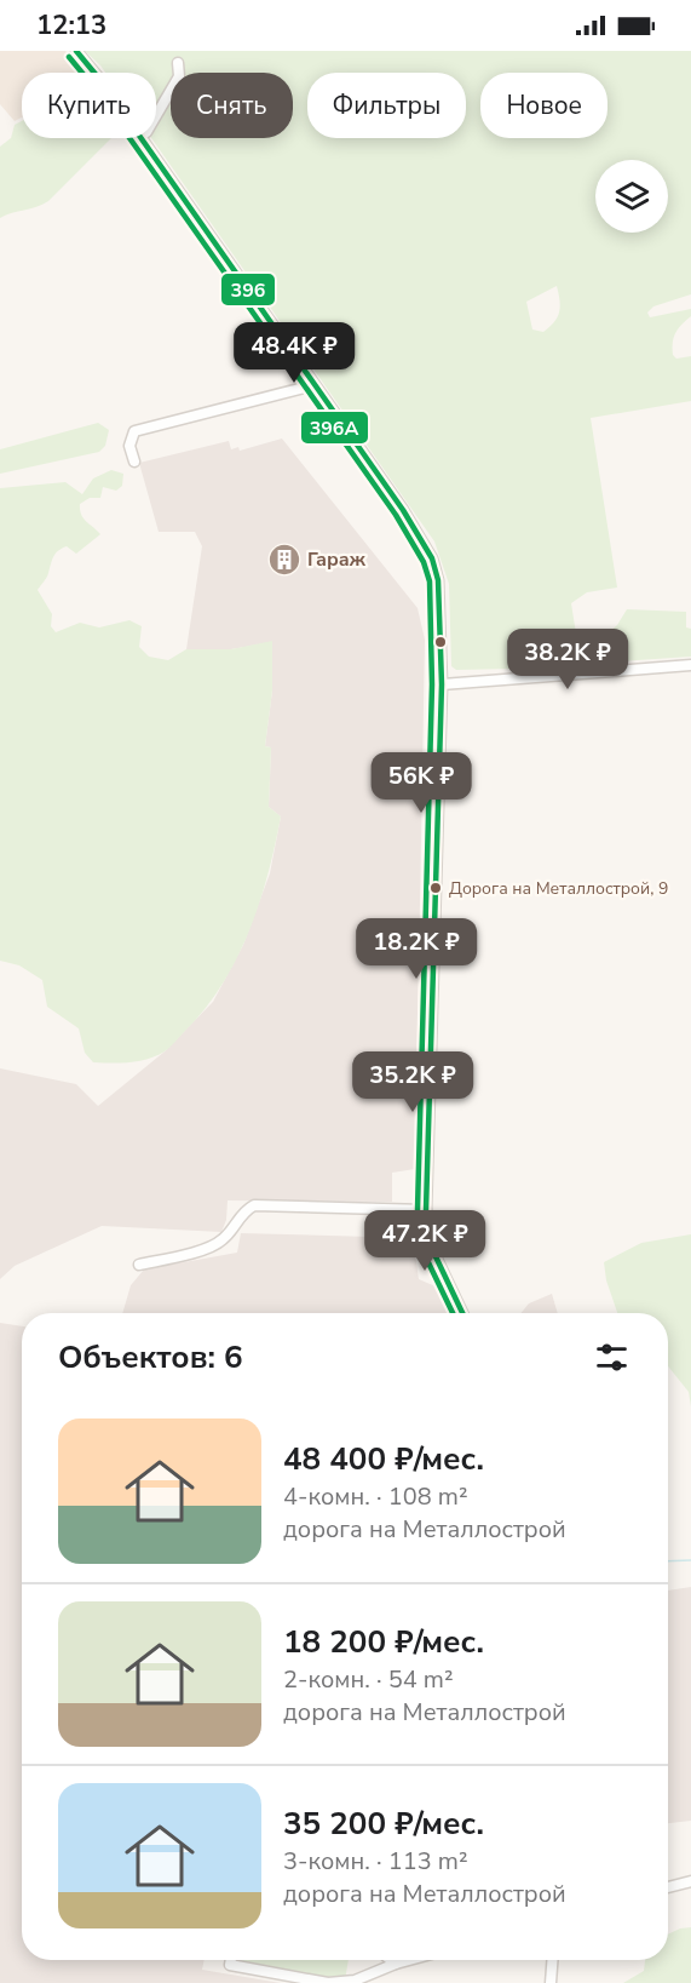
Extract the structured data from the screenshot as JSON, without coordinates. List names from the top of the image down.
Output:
{
  "places": {
    "building": ["Гараж"],
    "other": ["Дорога на Металлострой, 9"]
  },
  "lines": ["transit line 396", "transit line 396А"],
  "page": {
    "status": "12:13",
    "chip": [
      "Купить",
      "Снять",
      "Фильтры",
      "Новое"
    ],
    "price": [
      "48.4K ₽",
      "38.2K ₽",
      "56K ₽",
      "18.2K ₽",
      "35.2K ₽",
      "47.2K ₽"
    ],
    "heading": "Объектов: 6",
    "list": [
      {
        "name": "48 400 ₽/мес.",
        "note": "4-комн. · 108 m² · дорога на Металлострой"
      },
      {
        "name": "18 200 ₽/мес.",
        "note": "2-комн. · 54 m² · дорога на Металлострой"
      },
      {
        "name": "35 200 ₽/мес.",
        "note": "3-комн. · 113 m² · дорога на Металлострой"
      }
    ]
  }
}
